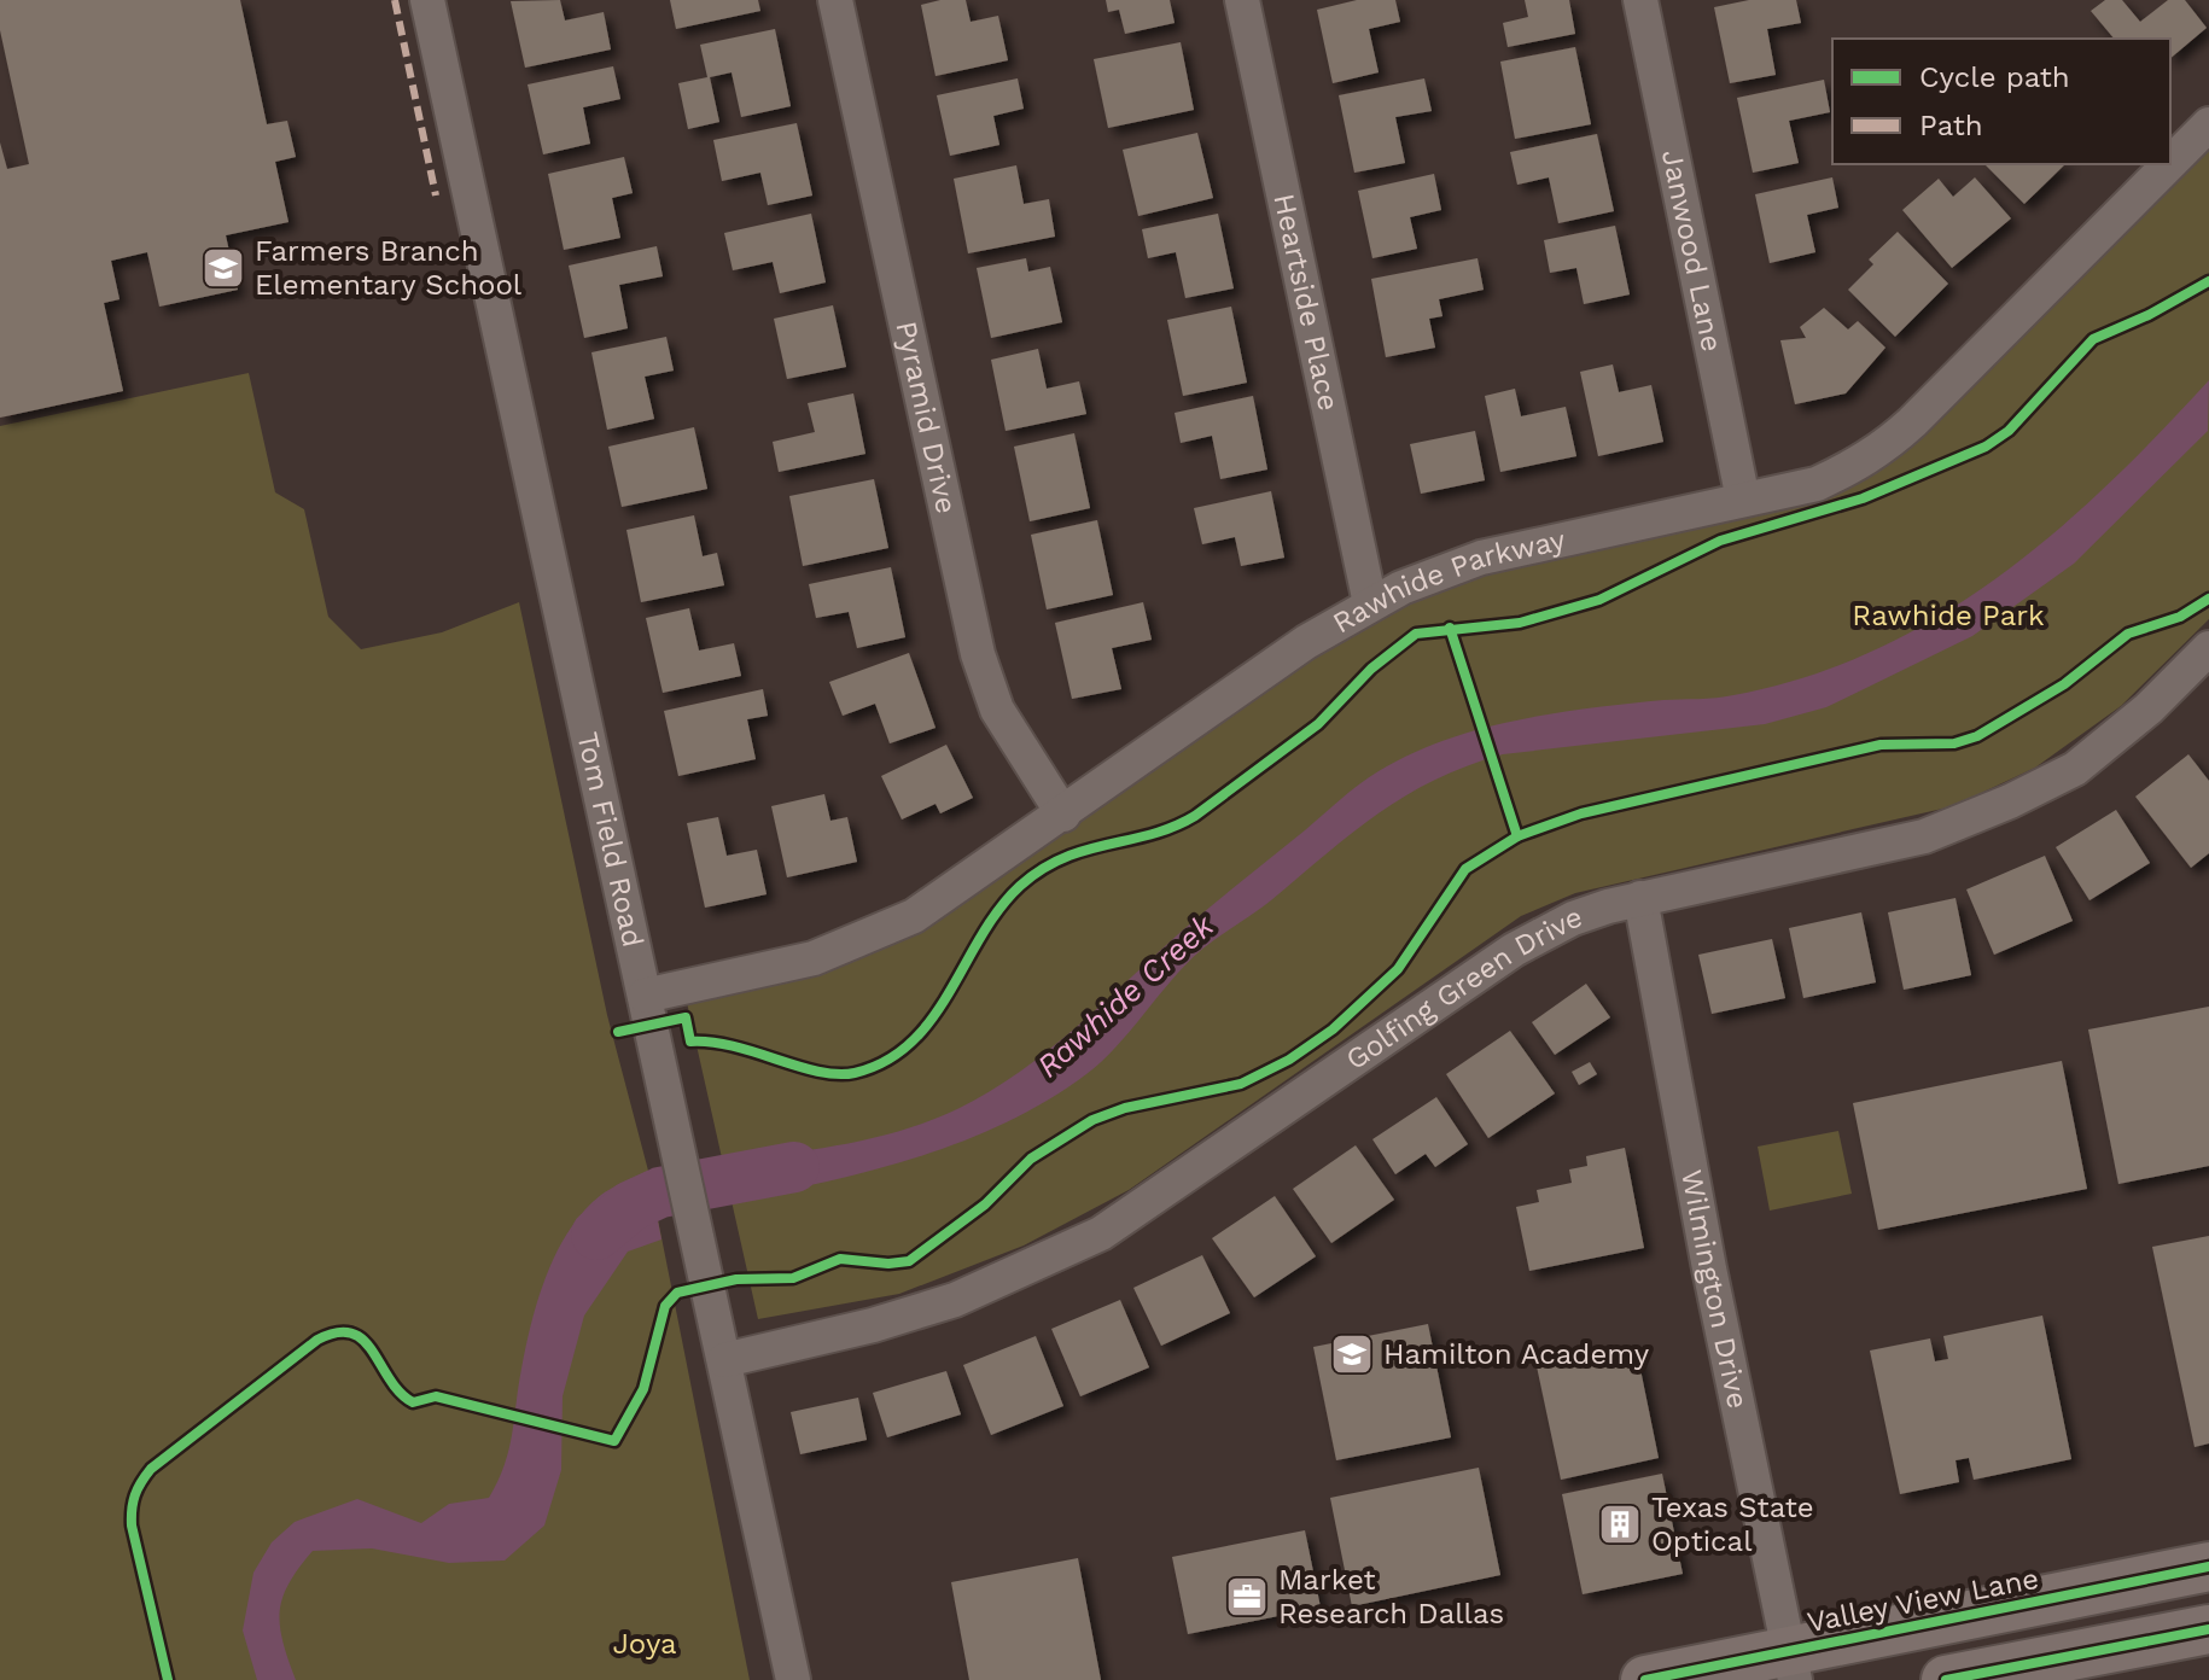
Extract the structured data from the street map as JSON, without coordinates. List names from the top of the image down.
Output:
{
  "streets": {
    "main road": ["Valley View Lane"],
    "street": [
      "Janwood Lane",
      "Heartside Place",
      "Pyramid Drive",
      "Rawhide Parkway",
      "Tom Field Road",
      "Golfing Green Drive",
      "Wilmington Drive"
    ]
  },
  "crossings": [
    ["Janwood Lane", "Rawhide Parkway"],
    ["Heartside Place", "Rawhide Parkway"],
    ["Pyramid Drive", "Rawhide Parkway"],
    ["Rawhide Parkway", "Tom Field Road"],
    ["Tom Field Road", "Golfing Green Drive"],
    ["Golfing Green Drive", "Wilmington Drive"],
    ["Wilmington Drive", "Valley View Lane"]
  ],
  "water": ["Rawhide Creek"],
  "parks": ["Rawhide Park", "Joya"],
  "places": {
    "school or university": ["Farmers Branch Elementary School", "Hamilton Academy"],
    "building": ["Texas State Optical"],
    "office": ["Market Research Dallas"]
  },
  "legend": ["Cycle path", "Path"]
}
